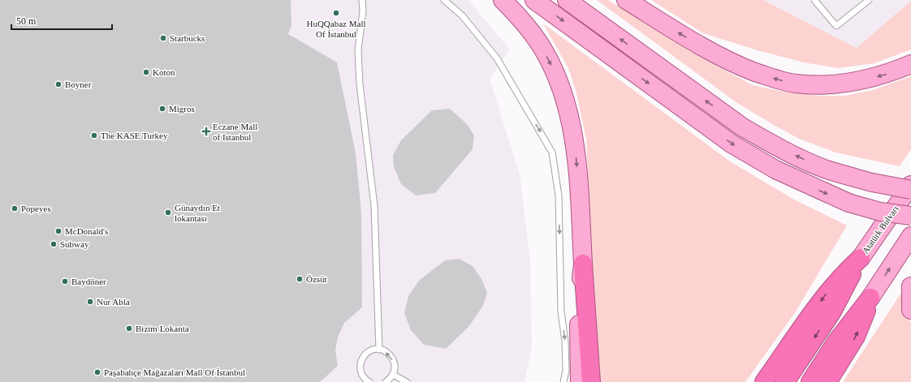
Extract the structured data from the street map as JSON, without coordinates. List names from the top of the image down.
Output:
{
  "streets": {
    "main road": ["Atatürk Bulvarı"]
  },
  "places": {
    "other": [
      "HuQQabaz Mall Of İstanbul",
      "Starbucks",
      "Koton",
      "Boyner",
      "Migros",
      "The KASE Turkey",
      "Popeyes",
      "Günaydın Et lokantası",
      "McDonald's",
      "Subway",
      "Özsüt",
      "Baydöner",
      "Nur Abla",
      "Bizim Lokanta",
      "Paşabahçe Mağazaları Mall Of İstanbul"
    ],
    "health": ["Eczane Mall of Istanbul"]
  },
  "scale_bar": "50 m"
}
